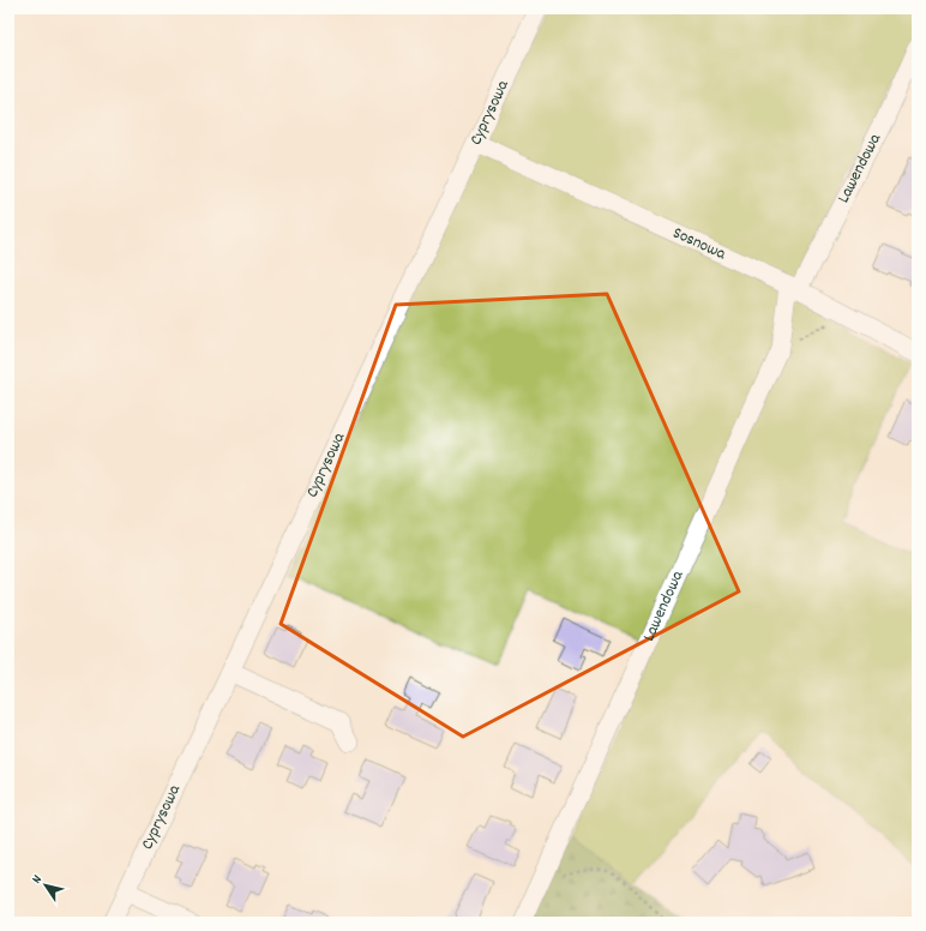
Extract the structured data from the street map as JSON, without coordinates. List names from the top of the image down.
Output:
{
  "streets": {
    "street": ["Cyprysowa", "Lawendowa", "Sosnowa"]
  },
  "crossings": [
    ["Cyprysowa", "Sosnowa"],
    ["Lawendowa", "Sosnowa"]
  ],
  "north": "top left"
}
